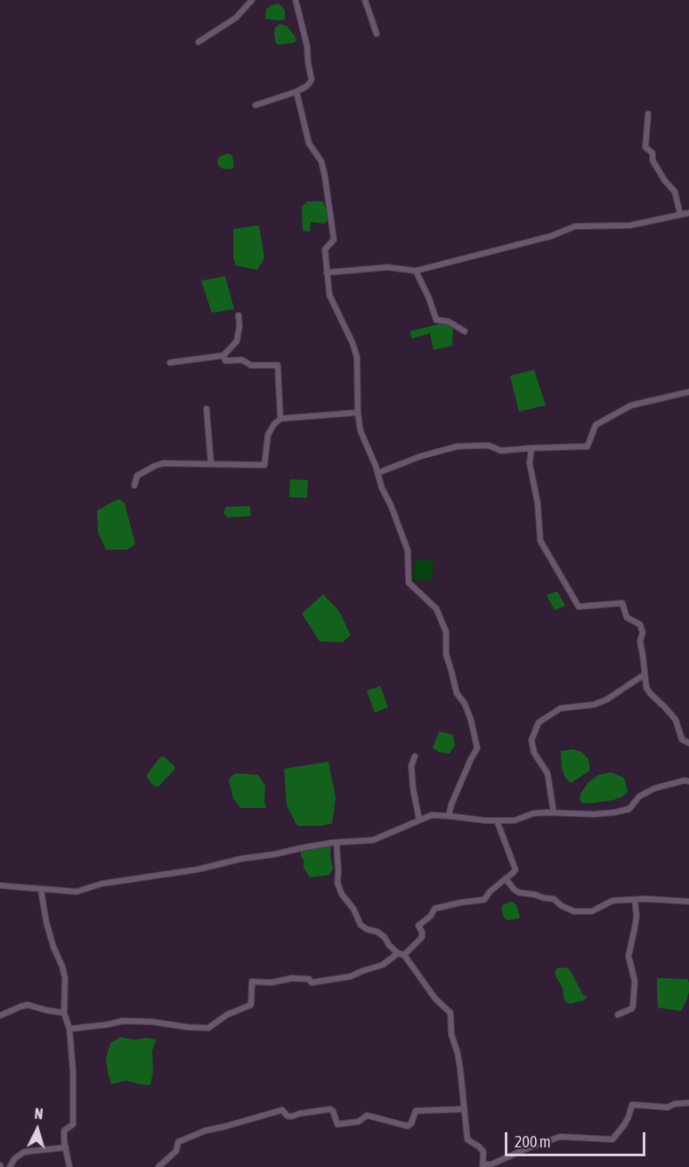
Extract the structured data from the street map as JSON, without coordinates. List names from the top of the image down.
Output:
{
  "scale_bar": "200 m",
  "north": "top"
}
